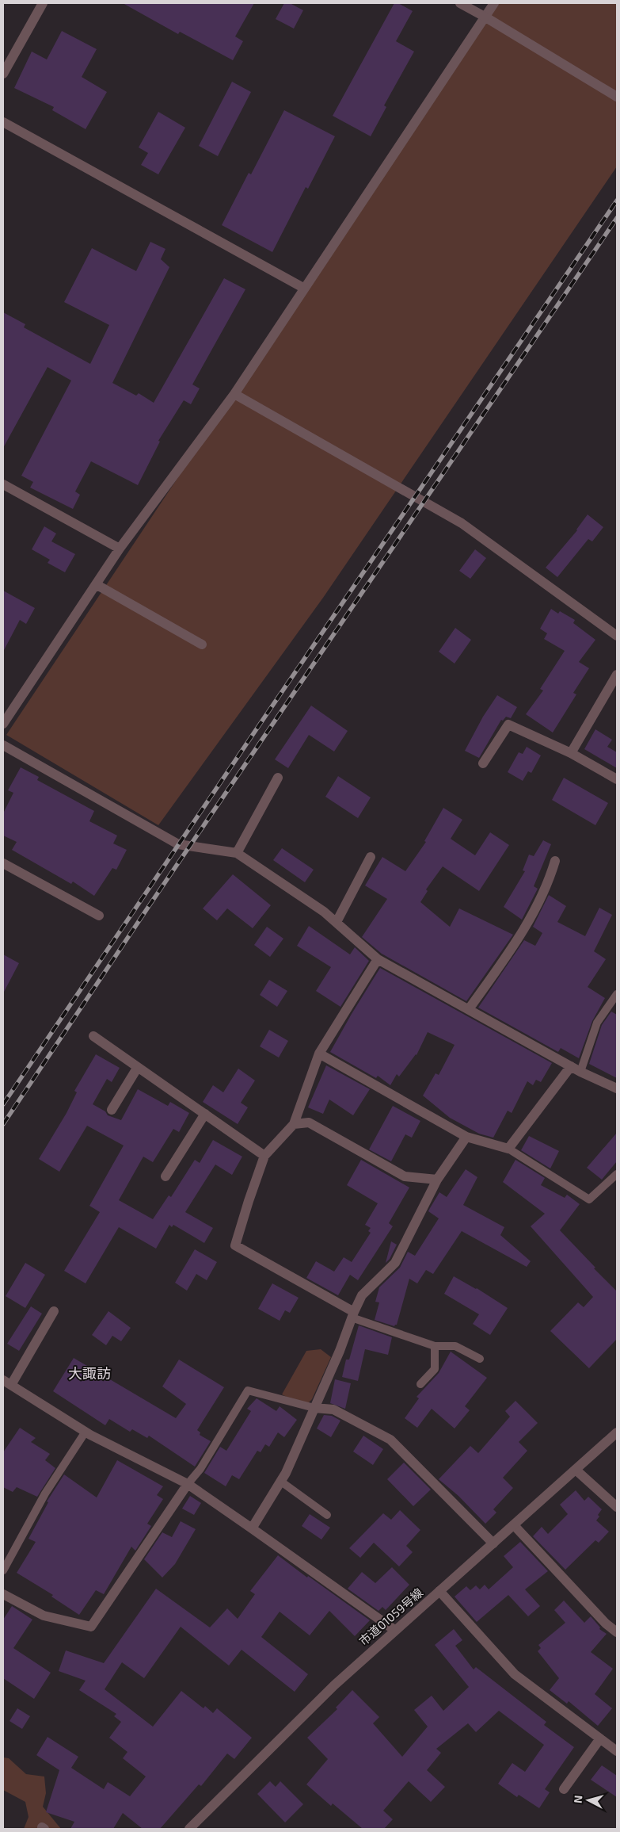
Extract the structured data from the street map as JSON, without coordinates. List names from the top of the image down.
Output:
{
  "streets": {
    "street": ["市道01059号線"]
  },
  "districts": ["大諏訪"],
  "north": "left"
}
